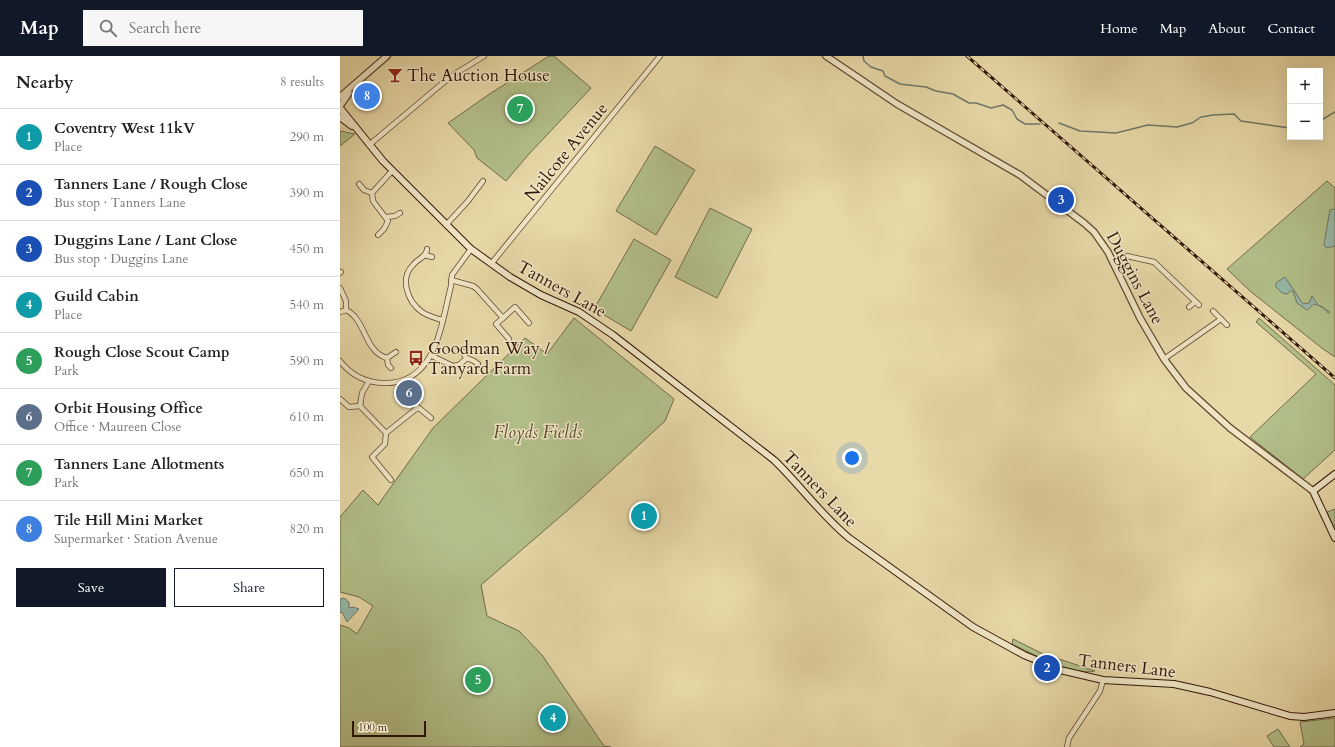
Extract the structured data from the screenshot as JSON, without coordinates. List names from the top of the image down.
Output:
{
  "streets": {
    "main road": ["Tanners Lane"],
    "street": ["Nailcote Avenue", "Duggins Lane"]
  },
  "crossings": [
    ["Nailcote Avenue", "Tanners Lane"]
  ],
  "parks": ["Floyds Fields"],
  "places": {
    "bar": ["The Auction House"],
    "bus stop": ["Goodman Way / Tanyard Farm"]
  },
  "scale_bar": "100 m",
  "page": {
    "header": "Map",
    "search": "Search here",
    "nav": [
      "Home",
      "Map",
      "About",
      "Contact"
    ],
    "heading": ["Nearby", "8 results"],
    "map_buttons": ["+", "−"],
    "pins": [
      "8",
      "7",
      "3",
      "6",
      "1",
      "2",
      "5",
      "4"
    ],
    "list": [
      {
        "mark": "1",
        "name": "Coventry West 11kV",
        "note": "Place",
        "value": "290 m"
      },
      {
        "mark": "2",
        "name": "Tanners Lane / Rough Close",
        "note": "Bus stop · Tanners Lane",
        "value": "390 m"
      },
      {
        "mark": "3",
        "name": "Duggins Lane / Lant Close",
        "note": "Bus stop · Duggins Lane",
        "value": "450 m"
      },
      {
        "mark": "4",
        "name": "Guild Cabin",
        "note": "Place",
        "value": "540 m"
      },
      {
        "mark": "5",
        "name": "Rough Close Scout Camp",
        "note": "Park",
        "value": "590 m"
      },
      {
        "mark": "6",
        "name": "Orbit Housing Office",
        "note": "Office · Maureen Close",
        "value": "610 m"
      },
      {
        "mark": "7",
        "name": "Tanners Lane Allotments",
        "note": "Park",
        "value": "650 m"
      },
      {
        "mark": "8",
        "name": "Tile Hill Mini Market",
        "note": "Supermarket · Station Avenue",
        "value": "820 m"
      }
    ],
    "buttons": ["Save", "Share"],
    "scale": "100 m"
  }
}
